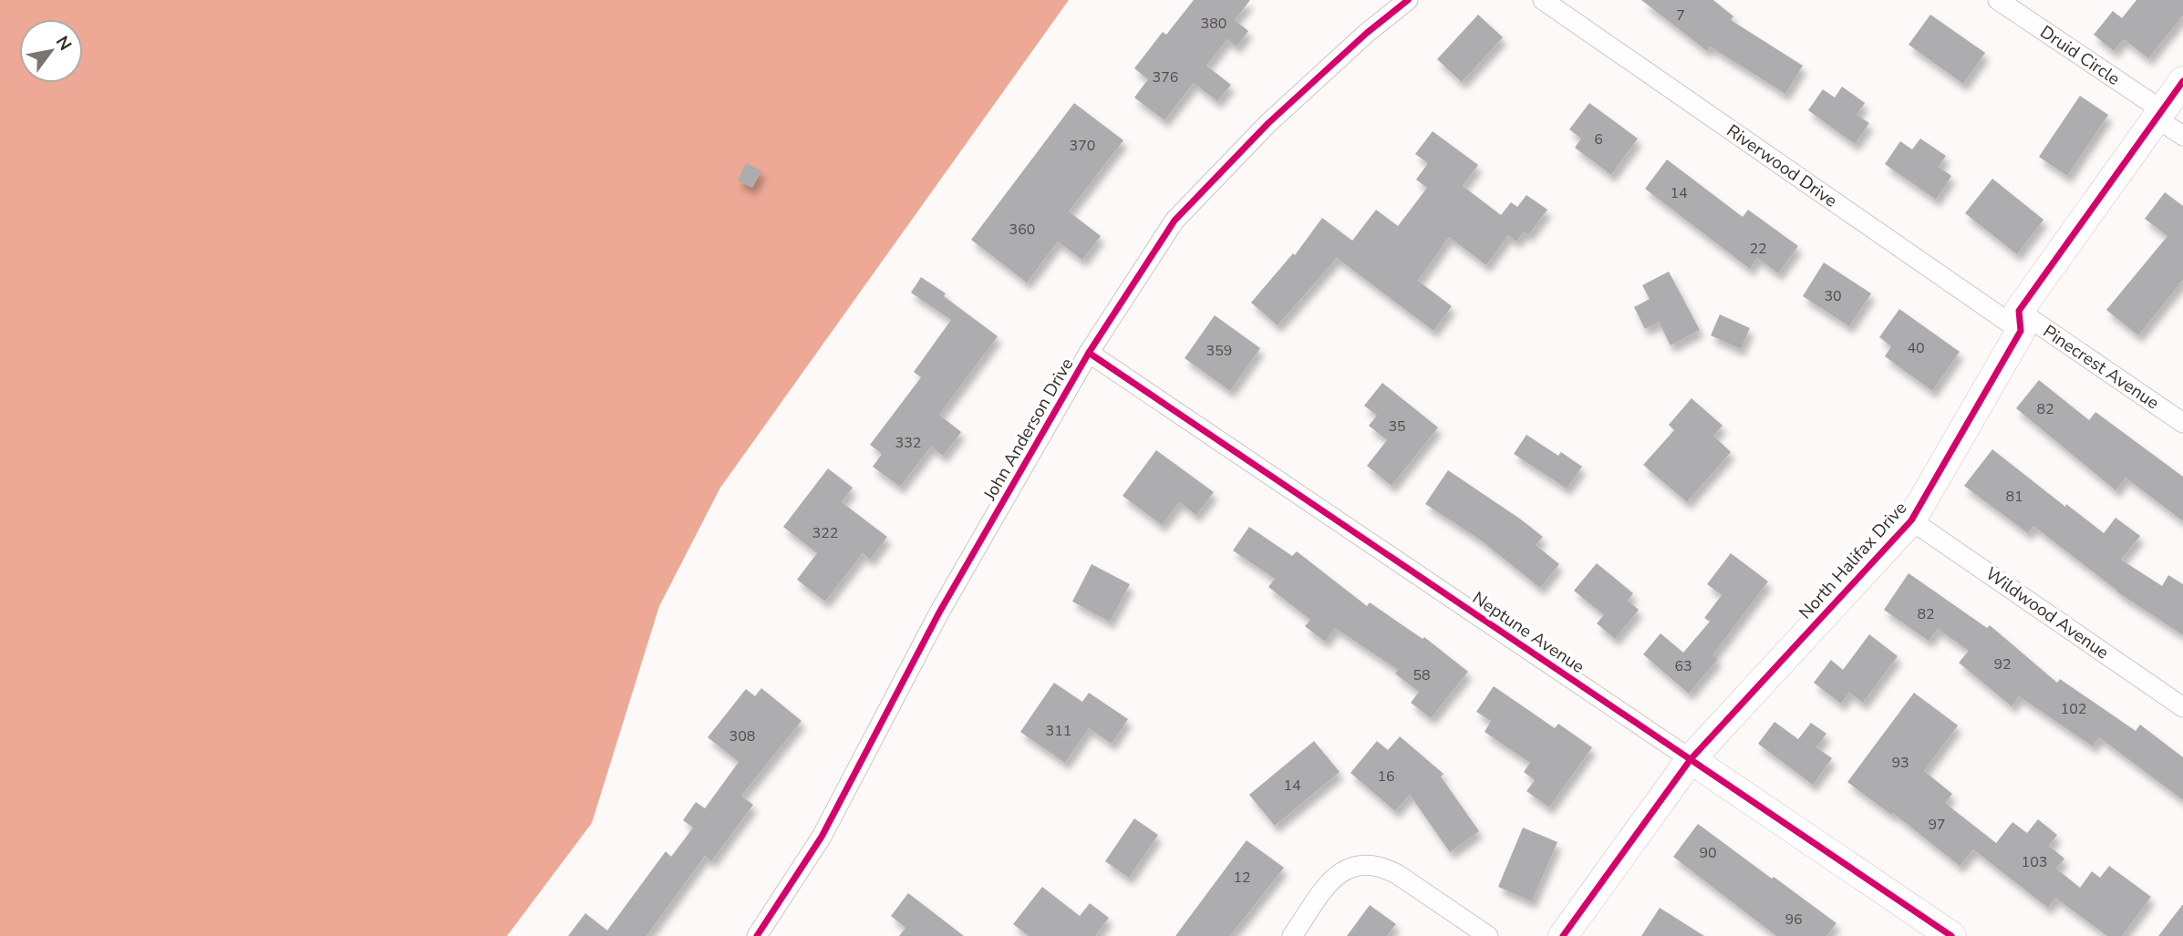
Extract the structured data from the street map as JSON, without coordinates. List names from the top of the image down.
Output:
{
  "streets": {
    "street": [
      "Druid Circle",
      "Riverwood Drive",
      "Pinecrest Avenue",
      "John Anderson Drive",
      "North Halifax Drive",
      "Wildwood Avenue",
      "Neptune Avenue"
    ]
  },
  "crossings": [
    ["Druid Circle", "North Halifax Drive"],
    ["Riverwood Drive", "Pinecrest Avenue"],
    ["Riverwood Drive", "North Halifax Drive"],
    ["Pinecrest Avenue", "North Halifax Drive"],
    ["John Anderson Drive", "Neptune Avenue"],
    ["North Halifax Drive", "Wildwood Avenue"],
    ["North Halifax Drive", "Neptune Avenue"]
  ],
  "house_numbers": [
    "7",
    "380",
    "376",
    "6",
    "370",
    "14",
    "360",
    "22",
    "30",
    "40",
    "359",
    "82",
    "35",
    "332",
    "81",
    "322",
    "82",
    "92",
    "63",
    "58",
    "102",
    "311",
    "308",
    "93",
    "16",
    "14",
    "97",
    "90",
    "103",
    "12",
    "96"
  ],
  "north": "top right"
}
